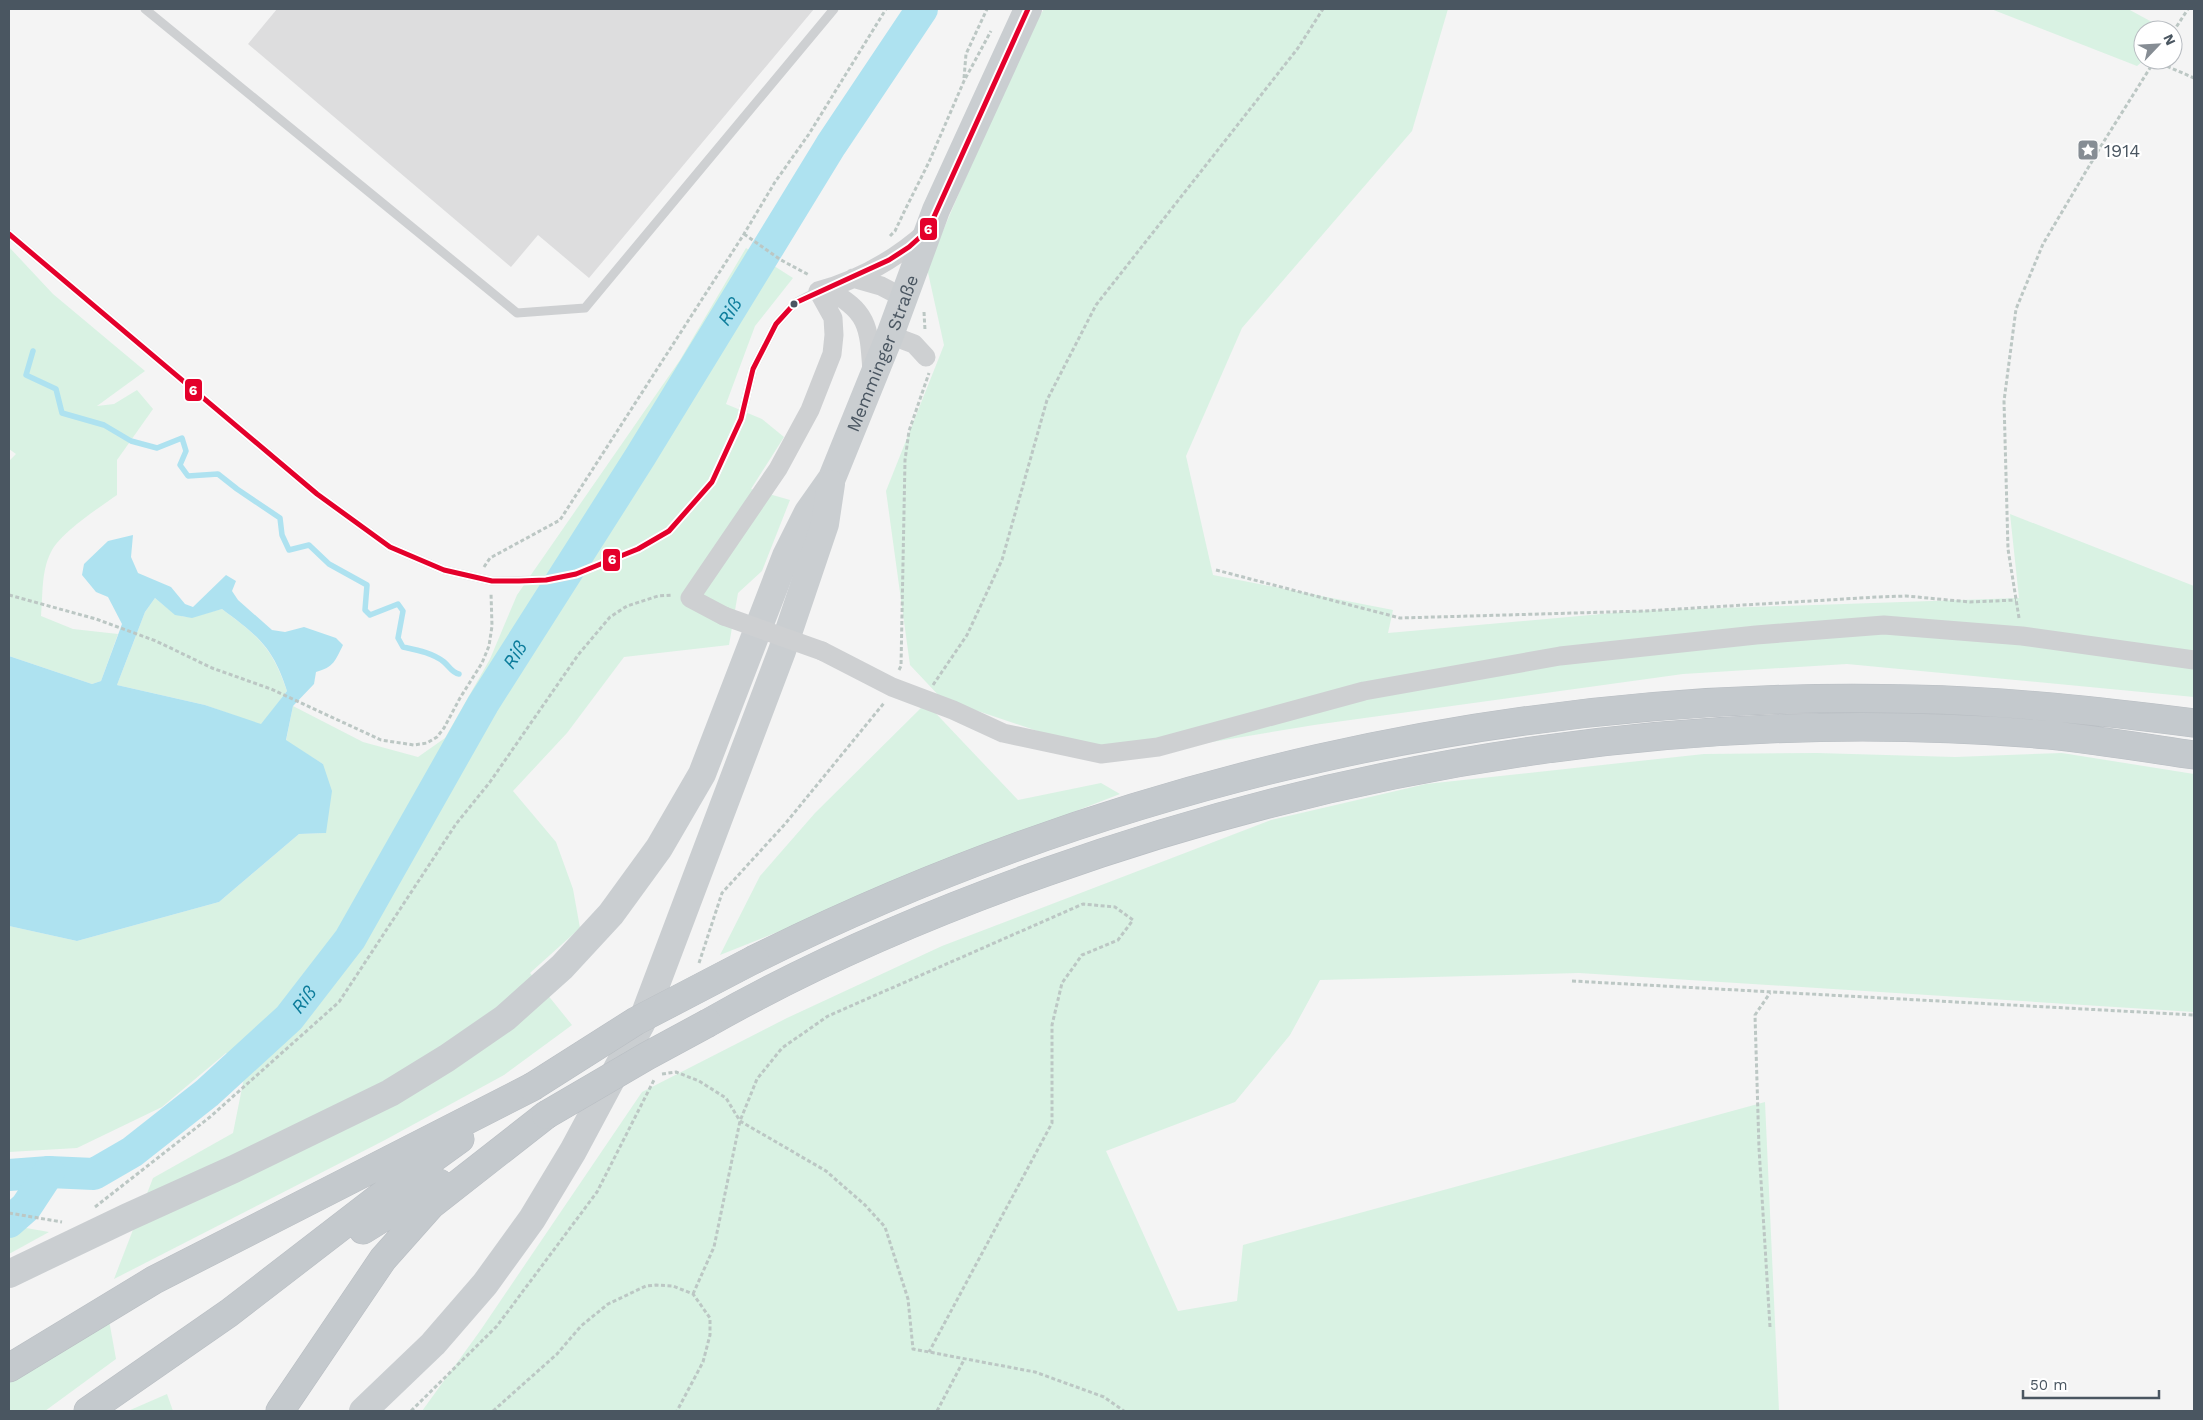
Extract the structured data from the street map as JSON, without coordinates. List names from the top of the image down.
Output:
{
  "streets": {
    "main road": ["Memminger Straße"]
  },
  "water": ["Riß"],
  "places": {
    "place": ["1914"]
  },
  "lines": ["transit line 6"],
  "scale_bar": "50 m",
  "north": "top right"
}
